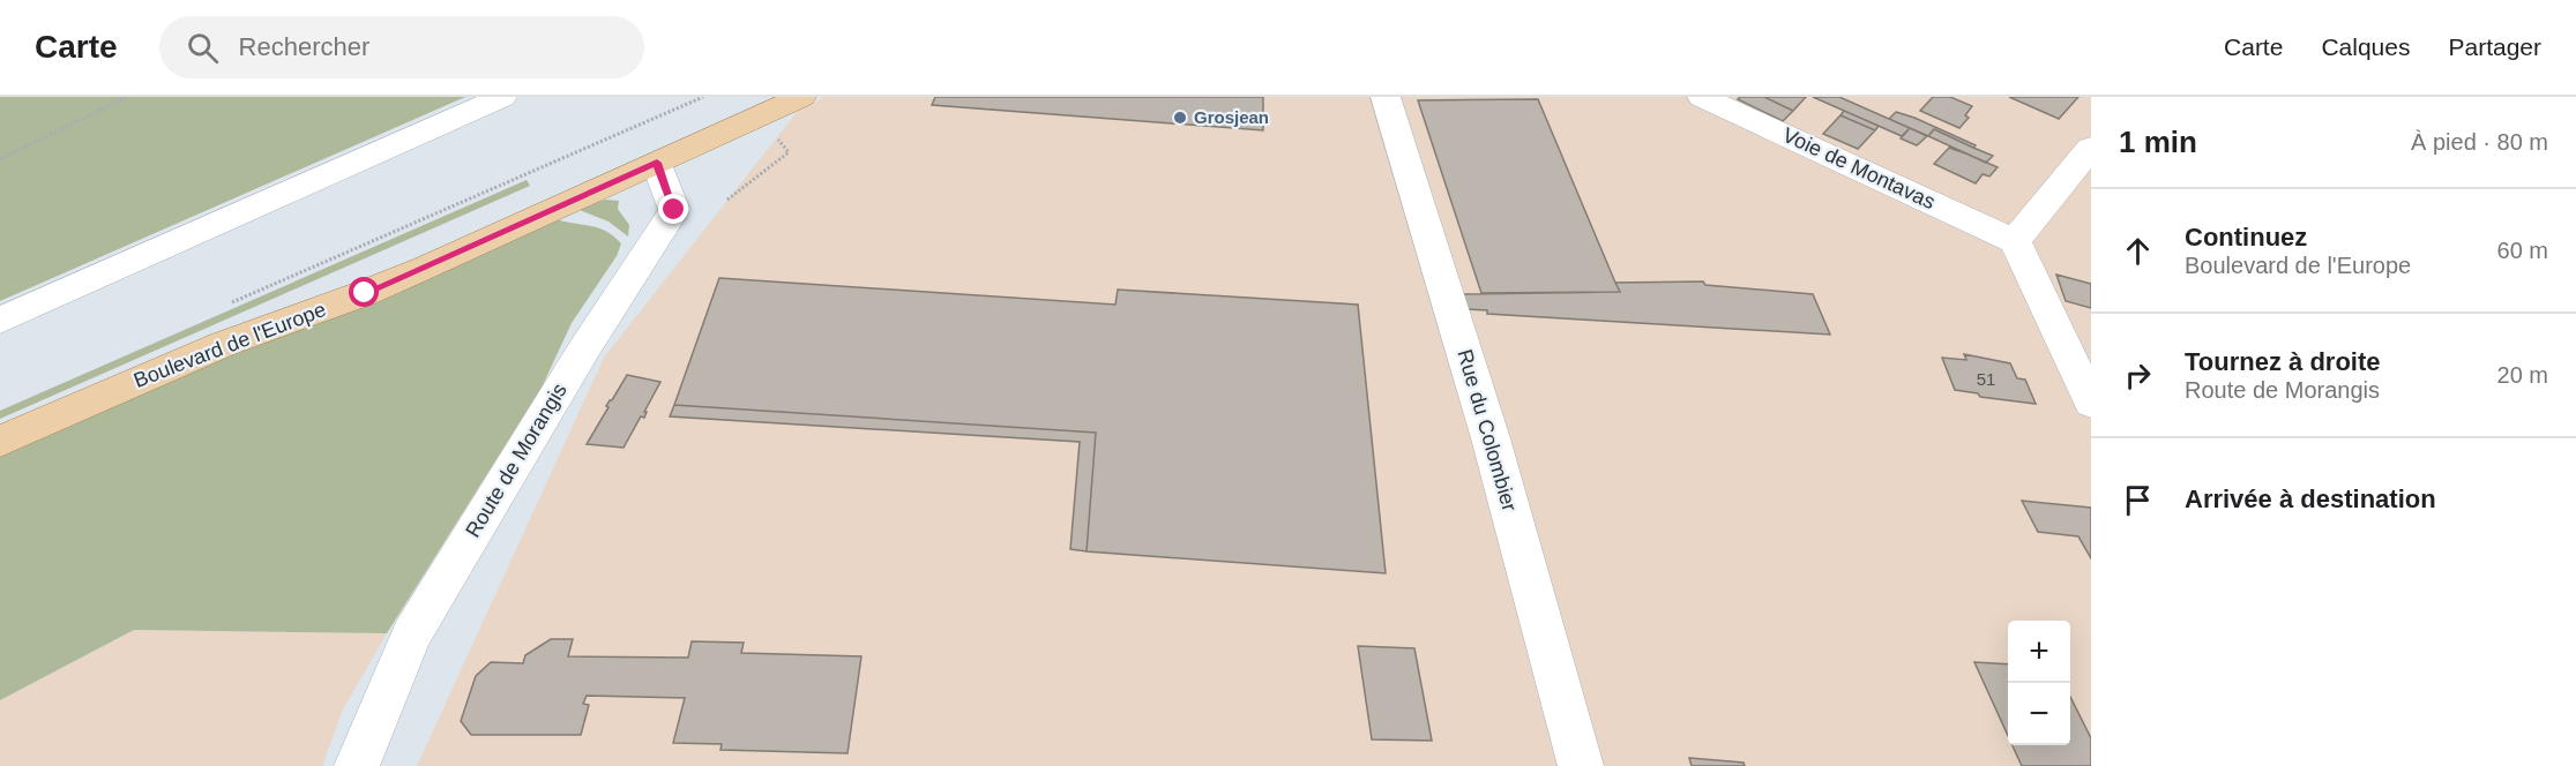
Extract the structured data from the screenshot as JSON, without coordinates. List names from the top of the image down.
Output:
{
  "streets": {
    "main road": ["Boulevard de l'Europe"],
    "street": ["Voie de Montavas", "Rue du Colombier", "Route de Morangis"]
  },
  "crossings": [
    ["Boulevard de l'Europe", "Route de Morangis"]
  ],
  "places": ["Grosjean"],
  "house_numbers": ["51"],
  "page": {
    "header": "Carte",
    "search": "Rechercher",
    "nav": ["Carte", "Calques", "Partager"],
    "heading": ["1 min", "À pied · 80 m"],
    "list": [
      ["Continuez", "Boulevard de l'Europe", "60 m"],
      ["Tournez à droite", "Route de Morangis", "20 m"],
      "Arrivée à destination"
    ],
    "map_buttons": ["+", "−"]
  }
}
